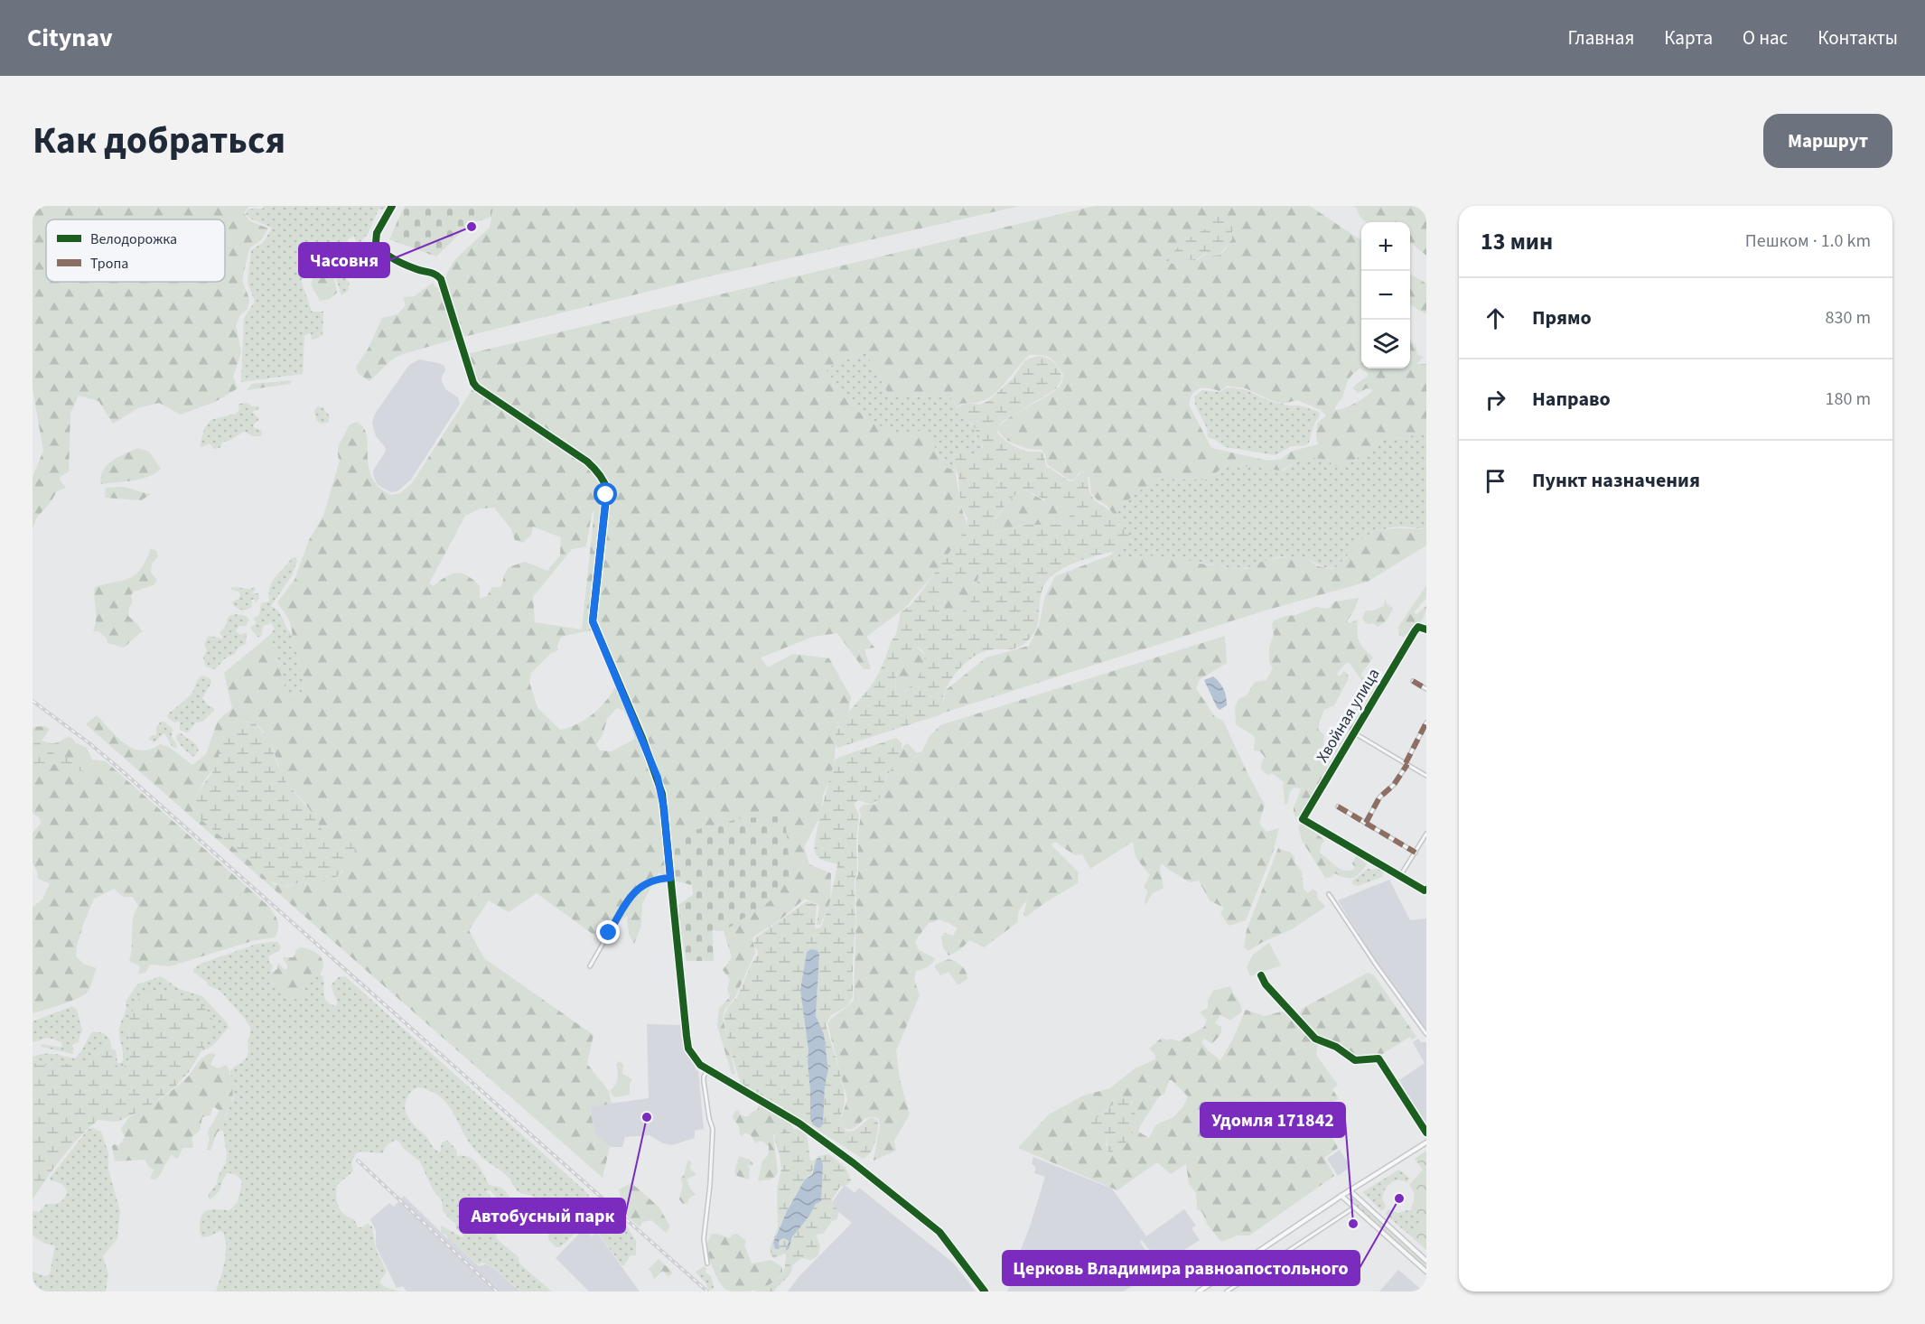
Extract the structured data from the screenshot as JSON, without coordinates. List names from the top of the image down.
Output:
{
  "streets": {
    "street": ["Хвойная улица"]
  },
  "places": [
    "Часовня",
    "Автобусный парк",
    "Церковь Владимира равноапостольного",
    "Удомля 171842"
  ],
  "legend": ["Велодорожка", "Тропа"],
  "page": {
    "header": "Citynav",
    "nav": [
      "Главная",
      "Карта",
      "О нас",
      "Контакты"
    ],
    "title": "Как добраться",
    "buttons": "Маршрут",
    "heading": ["13 мин", "Пешком · 1.0 km"],
    "map_buttons": ["+", "−"],
    "list": [
      ["Прямо", "830 m"],
      ["Направо", "180 m"],
      "Пункт назначения"
    ]
  }
}
